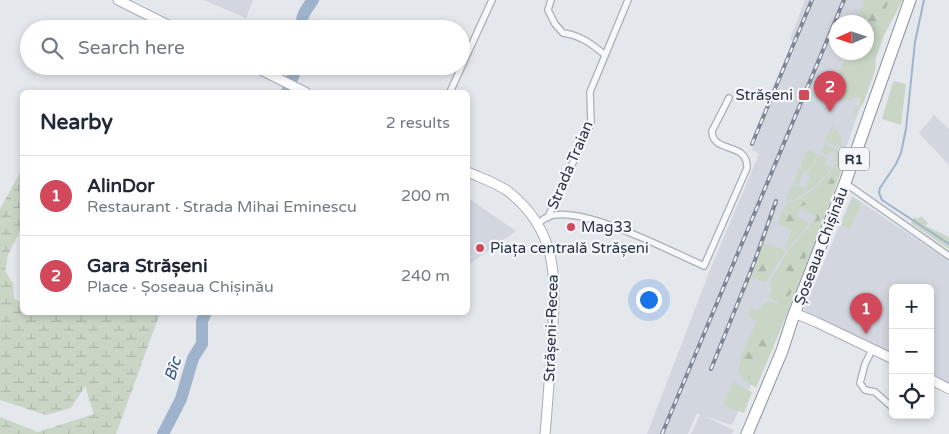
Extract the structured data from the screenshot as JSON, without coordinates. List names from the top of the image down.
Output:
{
  "streets": {
    "highway": ["R1", "Șoseaua Chișinău"],
    "main road": ["Strășeni-Recea"],
    "street": ["Strada Traian"]
  },
  "water": ["Bîc"],
  "places": {
    "transit": ["Strășeni"],
    "other": ["Mag33", "Piața centrală Strășeni"]
  },
  "north": "left",
  "page": {
    "search": "Search here",
    "pins": ["2", "1"],
    "heading": ["Nearby", "2 results"],
    "list": [
      {
        "mark": "1",
        "name": "AlinDor",
        "note": "Restaurant · Strada Mihai Eminescu",
        "value": "200 m"
      },
      {
        "mark": "2",
        "name": "Gara Strășeni",
        "note": "Place · Șoseaua Chișinău",
        "value": "240 m"
      }
    ],
    "map_buttons": ["+", "−"]
  }
}
